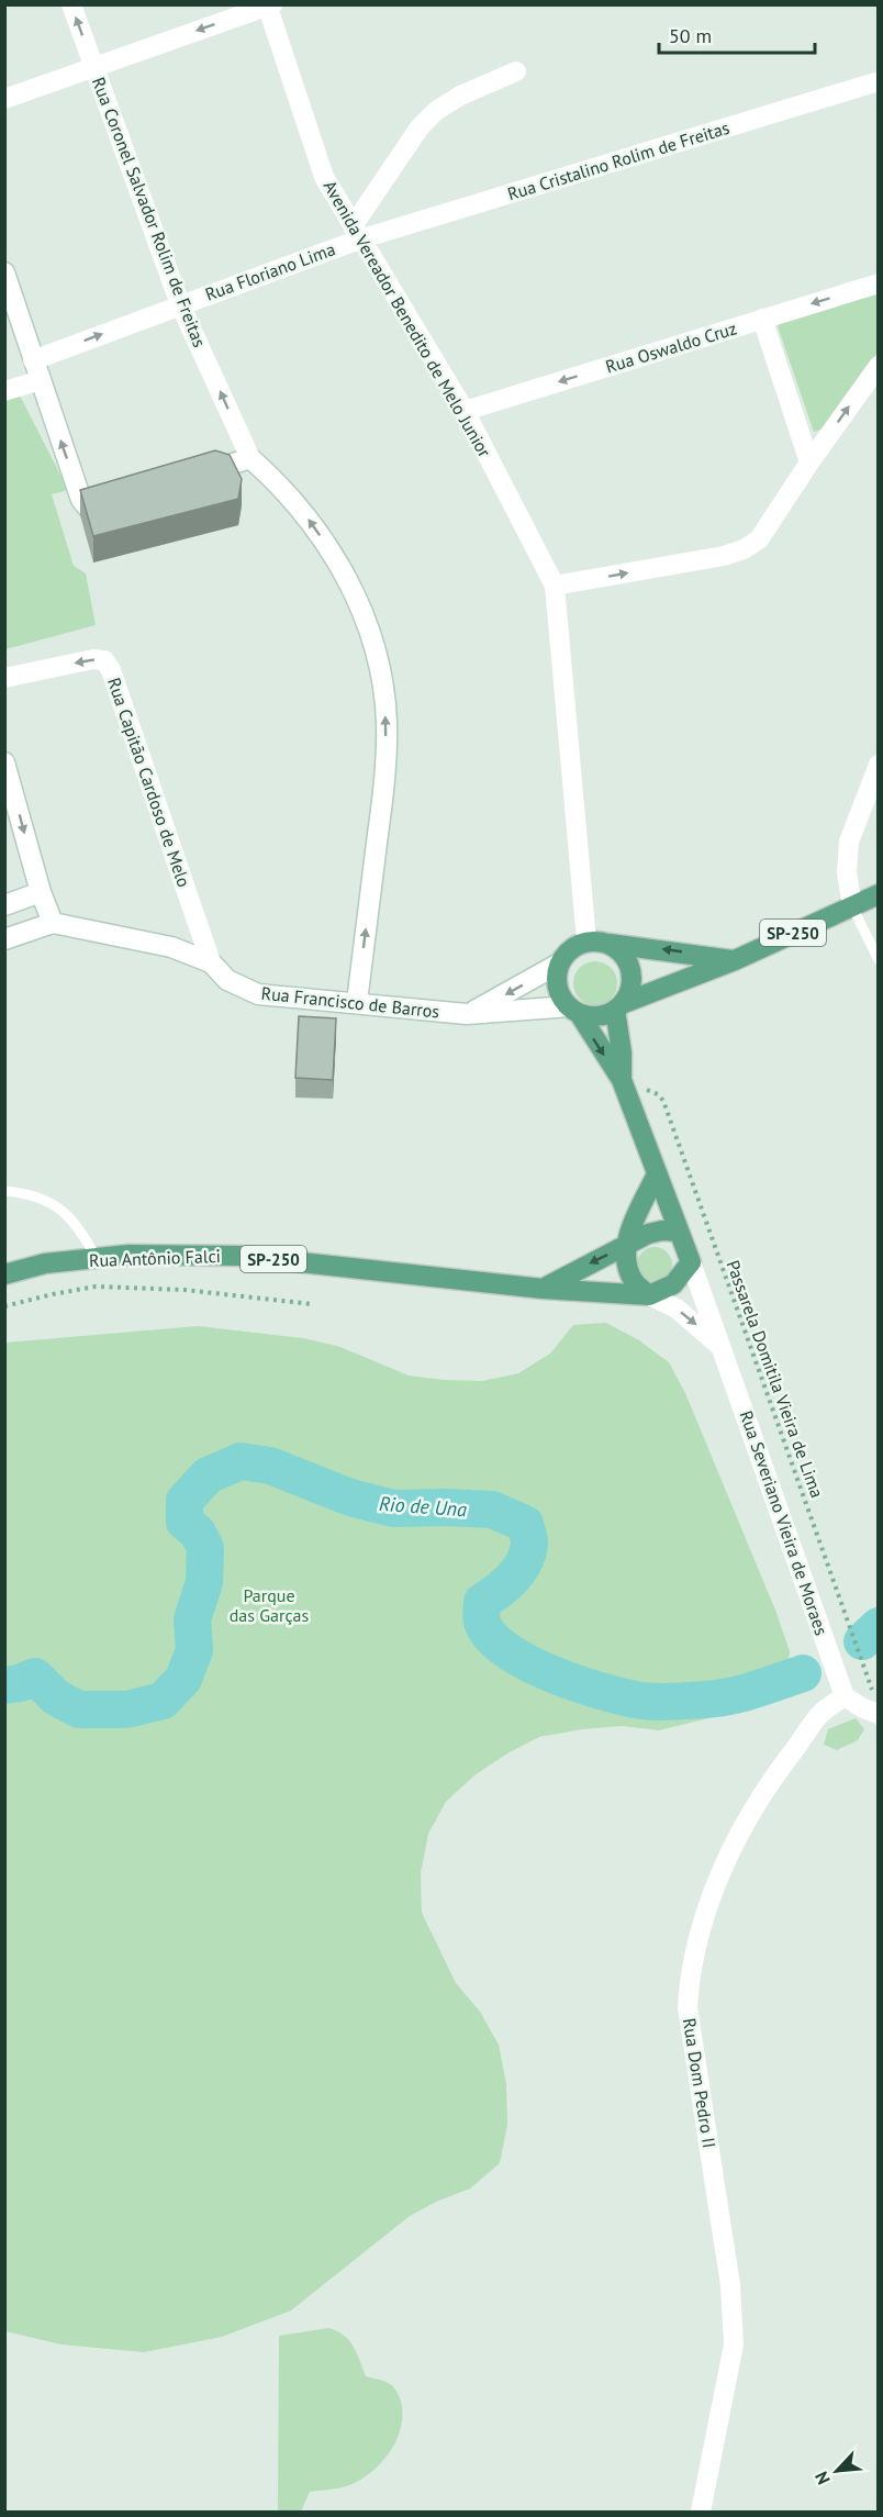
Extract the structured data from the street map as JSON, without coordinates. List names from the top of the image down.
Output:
{
  "streets": {
    "main road": ["SP-250", "Rua Antônio Falci", "Rua Severiano Vieira de Moraes"],
    "street": [
      "Rua Cristalino Rolim de Freitas",
      "Rua Coronel Salvador Rolim de Freitas",
      "Rua Floriano Lima",
      "Avenida Vereador Benedito de Melo Junior",
      "Rua Oswaldo Cruz",
      "Rua Capitão Cardoso de Melo",
      "Rua Francisco de Barros",
      "Rua Dom Pedro II"
    ],
    "path": ["Passarela Domitila Vieira de Lima"]
  },
  "crossings": [
    ["Rua Cristalino Rolim de Freitas", "Rua Floriano Lima"],
    ["Rua Cristalino Rolim de Freitas", "Avenida Vereador Benedito de Melo Junior"],
    ["Rua Coronel Salvador Rolim de Freitas", "Rua Floriano Lima"],
    ["Rua Coronel Salvador Rolim de Freitas", "Rua Francisco de Barros"],
    ["Rua Floriano Lima", "Avenida Vereador Benedito de Melo Junior"],
    ["Avenida Vereador Benedito de Melo Junior", "Rua Oswaldo Cruz"],
    ["Avenida Vereador Benedito de Melo Junior", "SP-250"],
    ["Avenida Vereador Benedito de Melo Junior", "Rua Francisco de Barros"],
    ["Avenida Vereador Benedito de Melo Junior", "Rua Severiano Vieira de Moraes"],
    ["Rua Capitão Cardoso de Melo", "Rua Francisco de Barros"],
    ["SP-250", "Rua Francisco de Barros"],
    ["SP-250", "Rua Severiano Vieira de Moraes"],
    ["Rua Francisco de Barros", "Rua Severiano Vieira de Moraes"],
    ["Rua Antônio Falci", "Rua Severiano Vieira de Moraes"],
    ["Passarela Domitila Vieira de Lima", "Rua Severiano Vieira de Moraes"],
    ["Rua Severiano Vieira de Moraes", "Rua Dom Pedro II"]
  ],
  "one_way": ["Rua Coronel Salvador Rolim de Freitas", "Rua Oswaldo Cruz"],
  "water": ["Rio de Una"],
  "parks": ["Parque das Garças"],
  "scale_bar": "50 m",
  "north": "bottom left"
}
